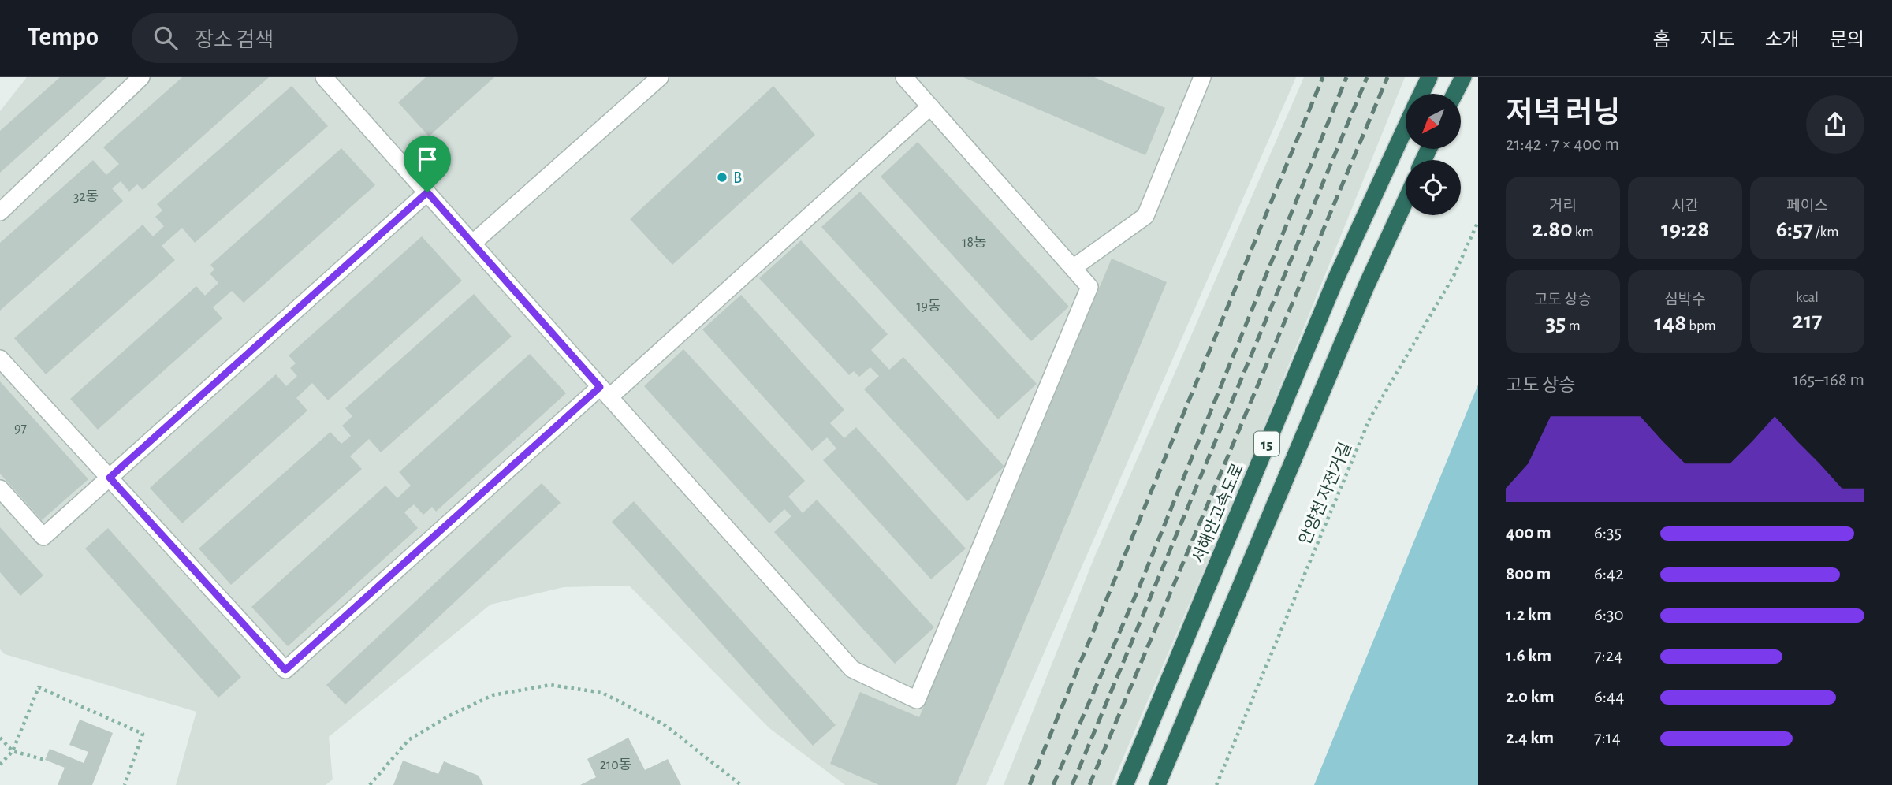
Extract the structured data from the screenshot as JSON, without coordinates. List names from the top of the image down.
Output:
{
  "streets": {
    "highway": ["15", "서해안고속도로"],
    "path": ["안양천 자전거길"]
  },
  "places": ["B"],
  "house_numbers": [
    "32동",
    "18동",
    "19동",
    "97",
    "210동"
  ],
  "north": "bottom left",
  "page": {
    "header": "Tempo",
    "search": "장소 검색",
    "nav": [
      "홈",
      "지도",
      "소개",
      "문의"
    ],
    "heading": ["저녁 러닝", "21:42 · 7 × 400 m"],
    "stats": [
      ["거리", "2.80 km"],
      ["시간", "19:28"],
      ["페이스", "6:57 /km"],
      ["고도 상승", "35 m"],
      ["심박수", "148 bpm"],
      ["kcal", "217"]
    ],
    "chart": ["고도 상승", "165–168 m"],
    "list": [
      {
        "name": "400 m",
        "note": "6:35"
      },
      {
        "name": "800 m",
        "note": "6:42"
      },
      {
        "name": "1.2 km",
        "note": "6:30"
      },
      {
        "name": "1.6 km",
        "note": "7:24"
      },
      {
        "name": "2.0 km",
        "note": "6:44"
      },
      {
        "name": "2.4 km",
        "note": "7:14"
      }
    ]
  }
}
